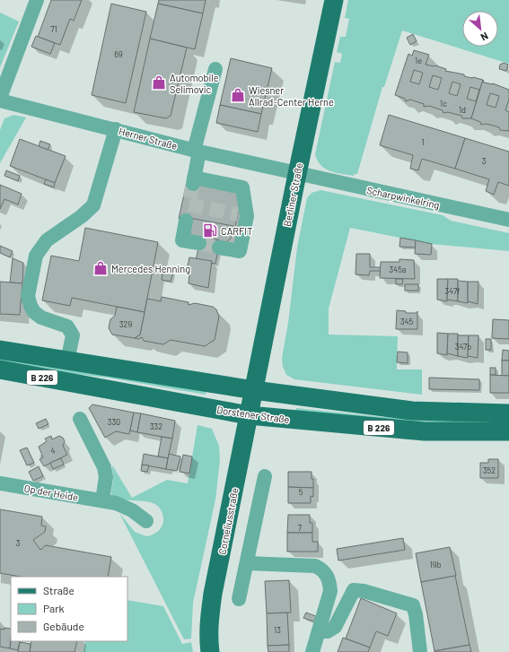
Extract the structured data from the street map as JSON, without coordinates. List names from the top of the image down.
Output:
{
  "streets": {
    "main road": [
      "Berliner Straße",
      "B 226",
      "Dorstener Straße",
      "Corneliusstraße"
    ],
    "street": ["Herner Straße", "Scharpwinkelring", "Op der Heide"]
  },
  "crossings": [
    ["Herner Straße", "Berliner Straße"],
    ["Herner Straße", "Scharpwinkelring"],
    ["Berliner Straße", "Scharpwinkelring"],
    ["Berliner Straße", "B 226"],
    ["Berliner Straße", "Corneliusstraße"],
    ["B 226", "Corneliusstraße"],
    ["Dorstener Straße", "Corneliusstraße"]
  ],
  "places": {
    "shop": ["Automobile Selimovic", "Wiesner Allrad-Center Herne", "Mercedes Henning"],
    "fuel station": ["CARFIT"]
  },
  "house_numbers": [
    "71",
    "69",
    "1e",
    "1c",
    "1d",
    "1",
    "3",
    "345a",
    "347f",
    "345",
    "329",
    "347b",
    "330",
    "332",
    "4",
    "352",
    "5",
    "7",
    "3",
    "19b",
    "13"
  ],
  "legend": ["Straße", "Park", "Gebäude"],
  "north": "bottom right"
}
